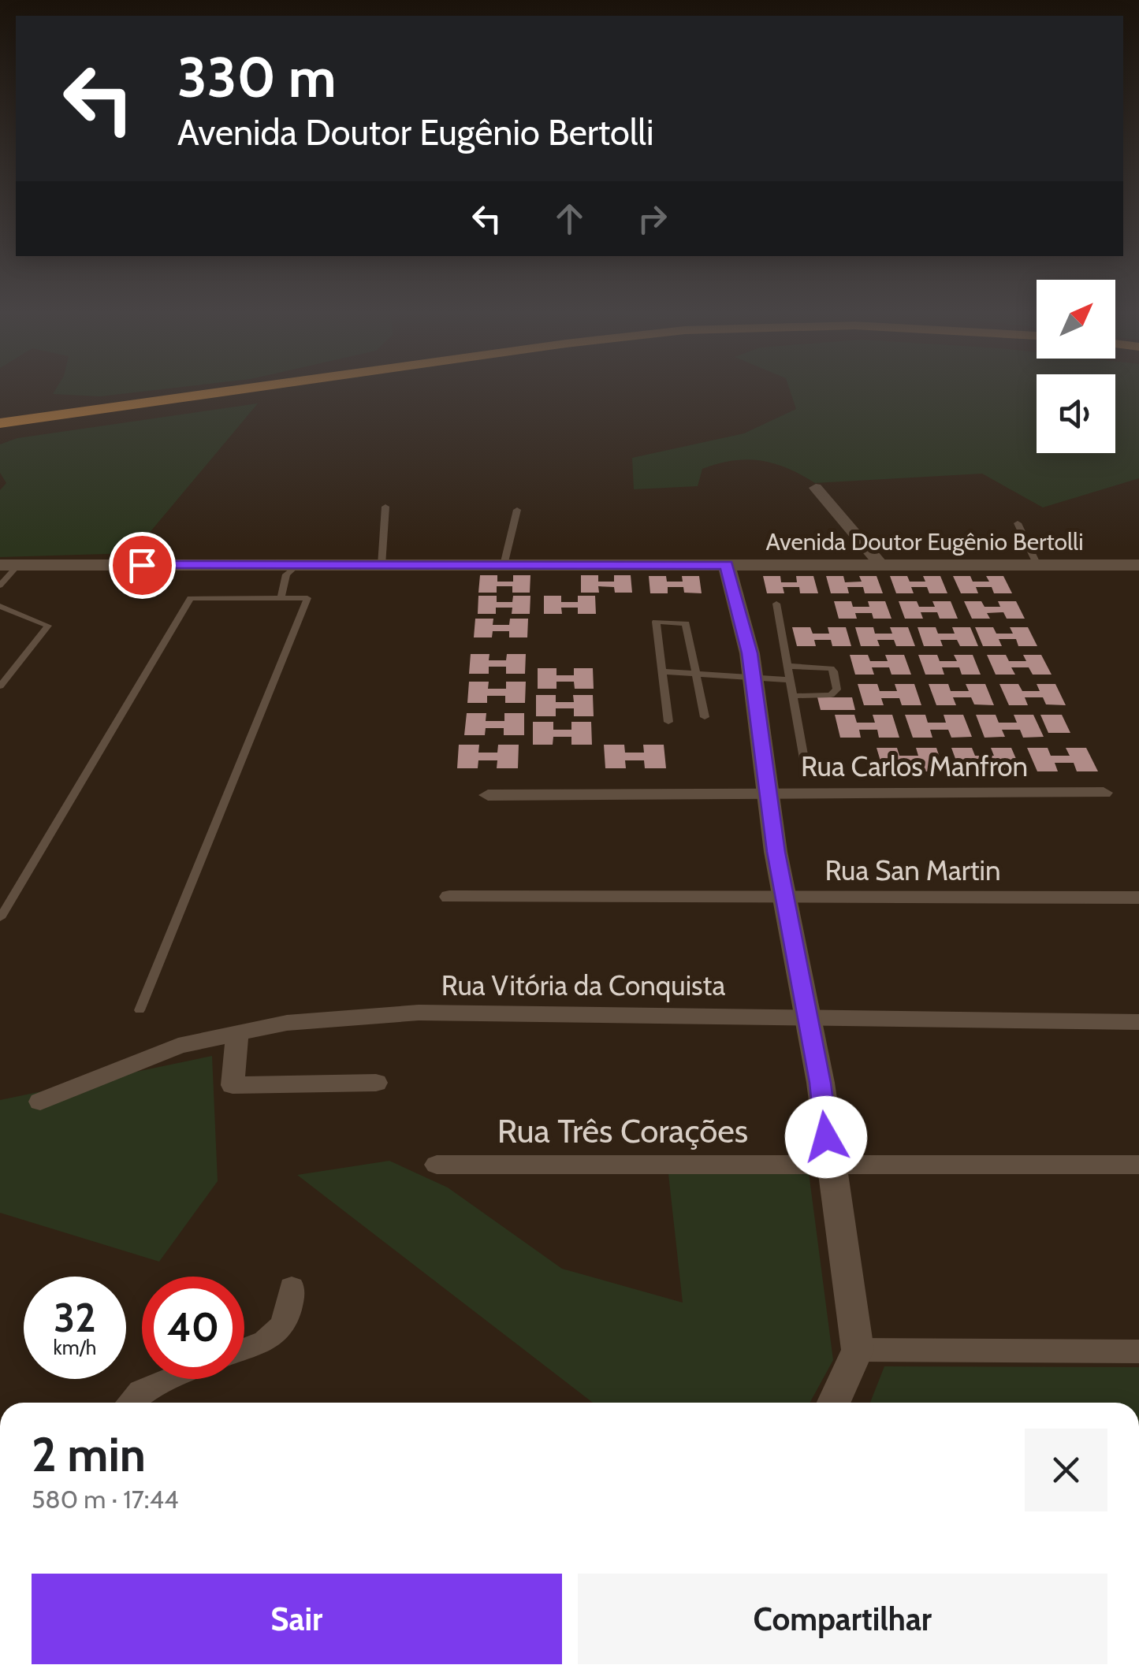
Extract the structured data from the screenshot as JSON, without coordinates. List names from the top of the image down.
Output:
{
  "streets": {
    "street": [
      "Avenida Doutor Eugênio Bertolli",
      "Rua Carlos Manfron",
      "Rua San Martin",
      "Rua Vitória da Conquista",
      "Rua Três Corações"
    ]
  },
  "north": "top right",
  "page": {
    "turn": ["330 m", "Avenida Doutor Eugênio Bertolli"],
    "speed": "32 km/h",
    "limit": "40",
    "heading": ["2 min", "580 m · 17:44"],
    "buttons": ["Sair", "Compartilhar"]
  }
}
